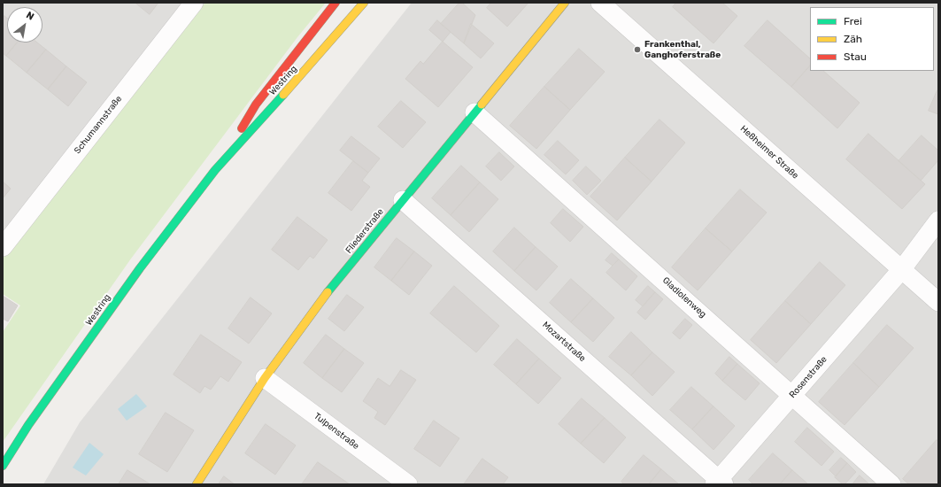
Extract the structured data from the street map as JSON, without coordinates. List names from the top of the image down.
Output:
{
  "streets": {
    "street": [
      "Westring",
      "Schumannstraße",
      "Heßheimer Straße",
      "Fliederstraße",
      "Gladiolenweg",
      "Mozartstraße",
      "Rosenstraße",
      "Tulpenstraße"
    ]
  },
  "crossings": [
    ["Heßheimer Straße", "Rosenstraße"],
    ["Fliederstraße", "Gladiolenweg"],
    ["Fliederstraße", "Mozartstraße"],
    ["Fliederstraße", "Tulpenstraße"],
    ["Gladiolenweg", "Rosenstraße"],
    ["Mozartstraße", "Rosenstraße"]
  ],
  "places": ["Frankenthal, Ganghoferstraße"],
  "legend": ["Frei", "Zäh", "Stau"],
  "north": "top right"
}
